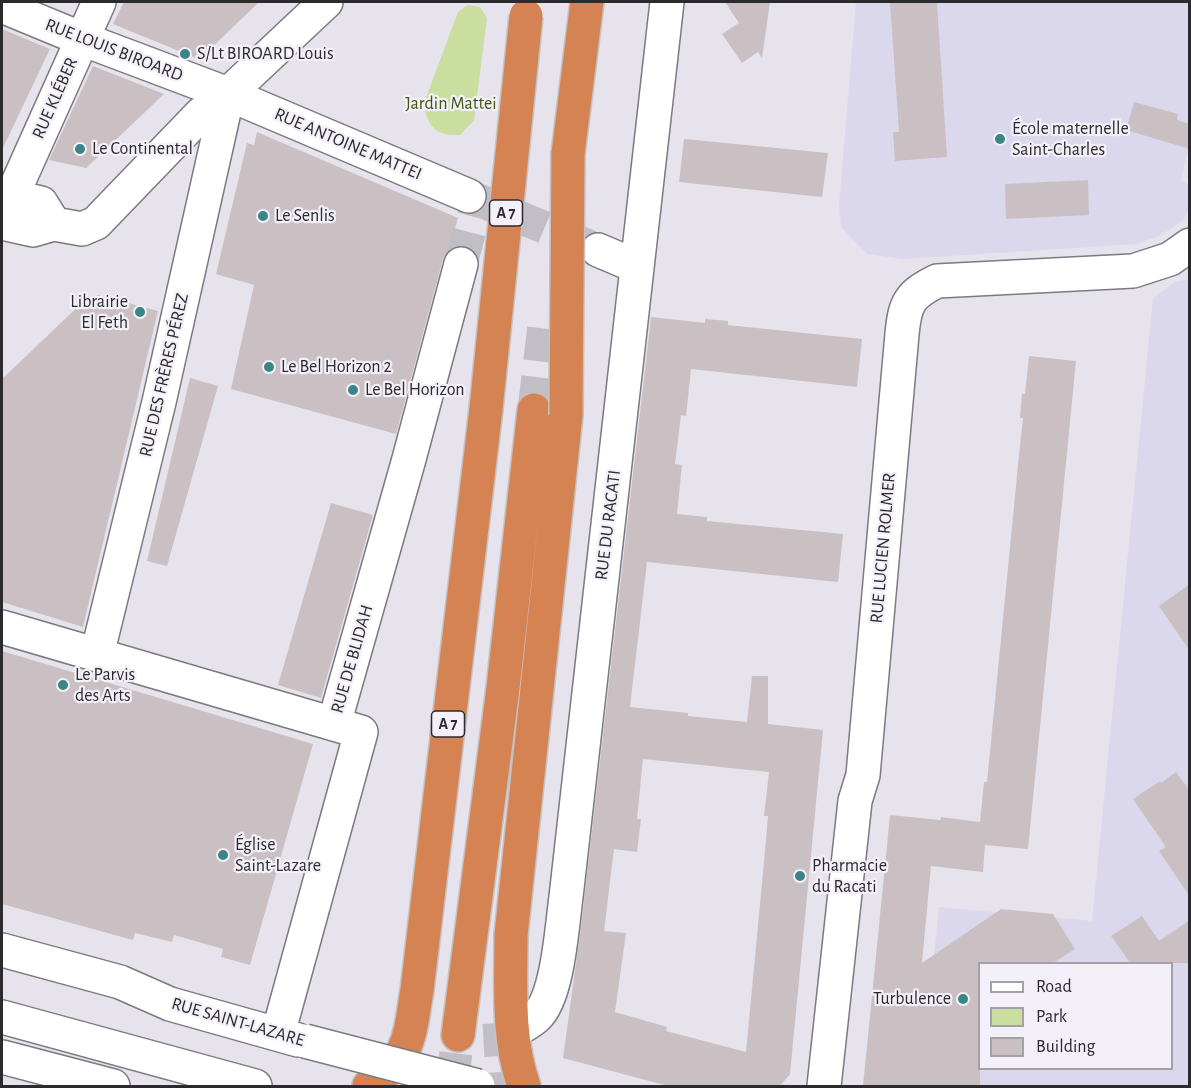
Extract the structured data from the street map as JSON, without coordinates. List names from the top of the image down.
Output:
{
  "streets": {
    "highway": ["A 7"],
    "street": [
      "RUE LOUIS BIROARD",
      "RUE KLÉBER",
      "RUE ANTOINE MATTEI",
      "RUE DES FRÈRES PÉREZ",
      "RUE DU RACATI",
      "RUE LUCIEN ROLMER",
      "RUE DE BLIDAH",
      "RUE SAINT-LAZARE"
    ]
  },
  "crossings": [
    ["RUE LOUIS BIROARD", "RUE KLÉBER"],
    ["RUE LOUIS BIROARD", "RUE ANTOINE MATTEI"],
    ["RUE LOUIS BIROARD", "RUE DES FRÈRES PÉREZ"],
    ["RUE ANTOINE MATTEI", "RUE DES FRÈRES PÉREZ"],
    ["RUE DE BLIDAH", "RUE SAINT-LAZARE"]
  ],
  "parks": ["Jardin Mattei"],
  "places": [
    "S/Lt BIROARD Louis",
    "École maternelle Saint-Charles",
    "Le Continental",
    "Le Senlis",
    "Librairie El Feth",
    "Le Bel Horizon 2",
    "Le Bel Horizon",
    "Le Parvis des Arts",
    "Église Saint-Lazare",
    "Pharmacie du Racati",
    "Turbulence"
  ],
  "legend": ["Road", "Park", "Building"]
}
